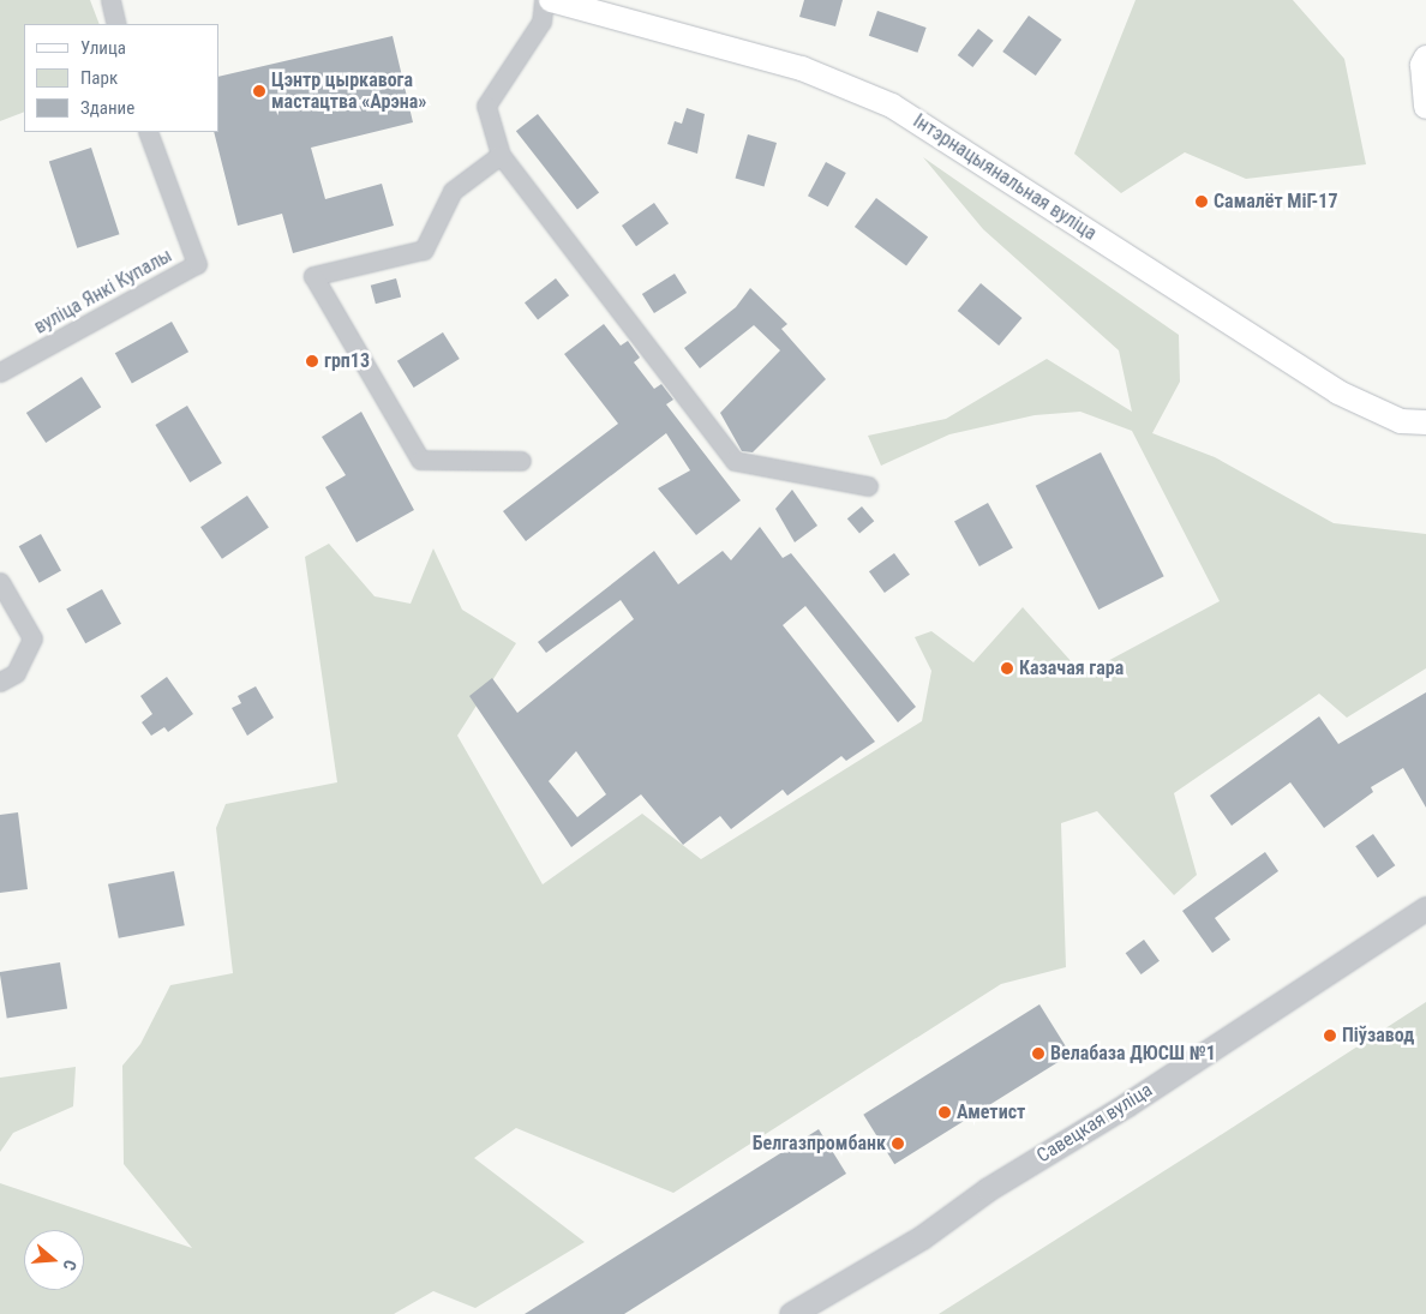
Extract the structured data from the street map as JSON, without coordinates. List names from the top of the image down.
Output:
{
  "streets": {
    "main road": ["Інтэрнацыянальная вуліца"],
    "street": ["вуліца Янкі Купалы", "Савецкая вуліца"]
  },
  "places": [
    "Цэнтр цыркавога мастацтва «Арэна»",
    "Самалёт МіГ-17",
    "грп13",
    "Казачая гара",
    "Піўзавод",
    "Велабаза ДЮСШ №1",
    "Аметист",
    "Белгазпромбанк"
  ],
  "legend": ["Улица", "Парк", "Здание"],
  "north": "right"
}
